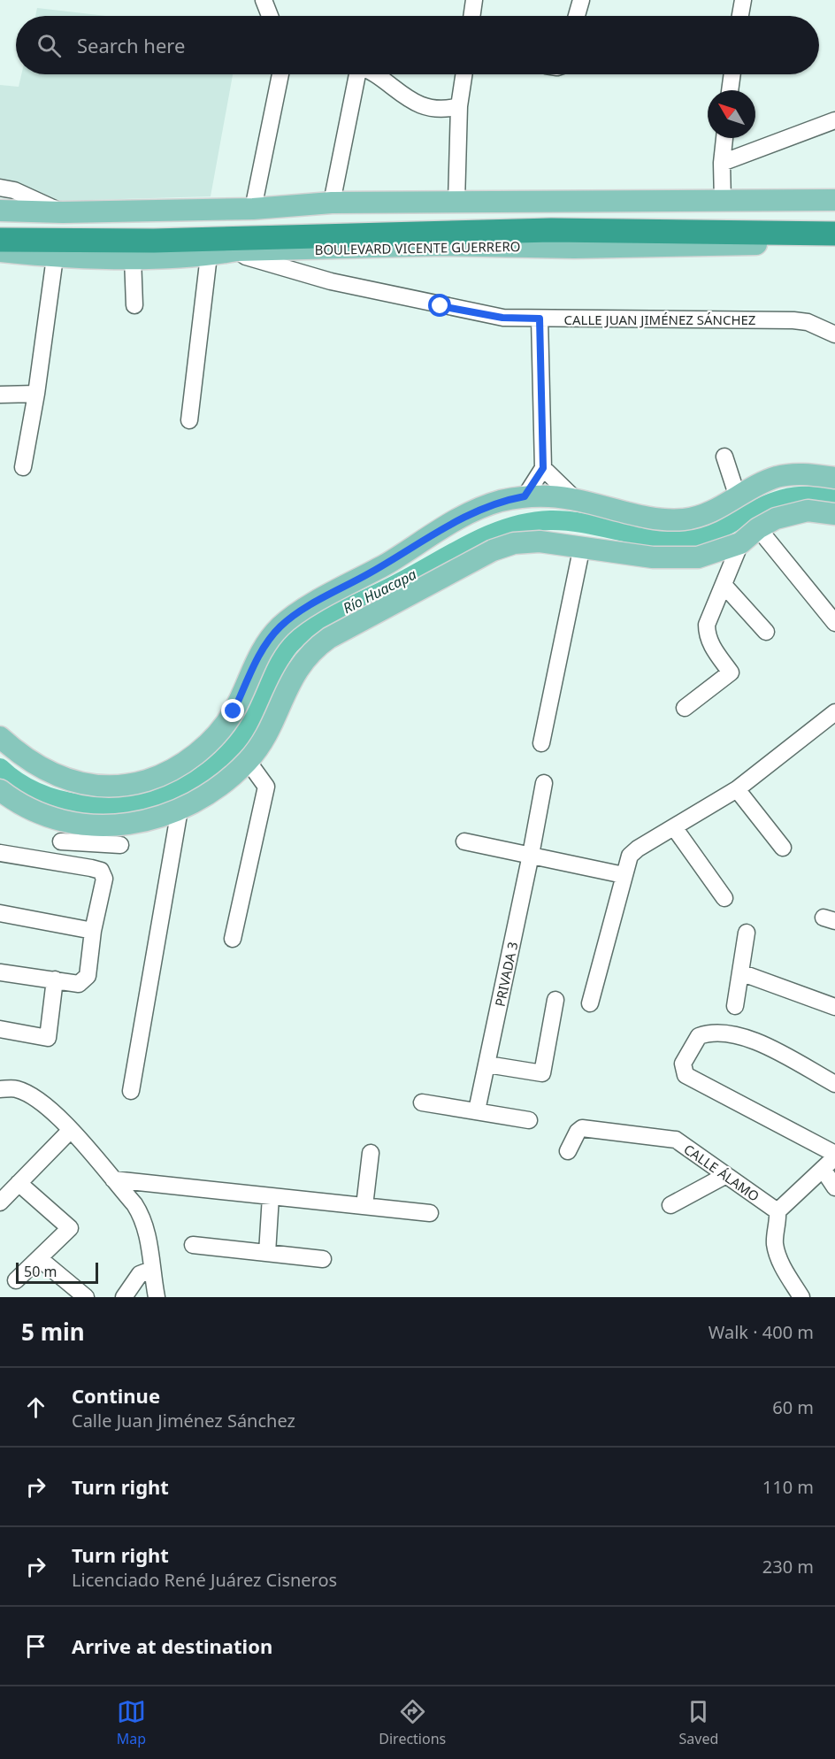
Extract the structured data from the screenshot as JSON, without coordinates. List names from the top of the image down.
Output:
{
  "streets": {
    "highway": ["BOULEVARD VICENTE GUERRERO"],
    "street": ["CALLE JUAN JIMÉNEZ SÁNCHEZ", "PRIVADA 3", "CALLE ÁLAMO"]
  },
  "crossings": [
    ["BOULEVARD VICENTE GUERRERO", "CALLE JUAN JIMÉNEZ SÁNCHEZ"]
  ],
  "water": ["Río Huacapa"],
  "scale_bar": "50 m",
  "north": "top left",
  "page": {
    "search": "Search here",
    "scale": "50 m",
    "heading": ["5 min", "Walk · 400 m"],
    "list": [
      ["Continue", "Calle Juan Jiménez Sánchez", "60 m"],
      ["Turn right", "110 m"],
      ["Turn right", "Licenciado René Juárez Cisneros", "230 m"],
      "Arrive at destination"
    ],
    "nav": ["Map", "Directions", "Saved"]
  }
}
